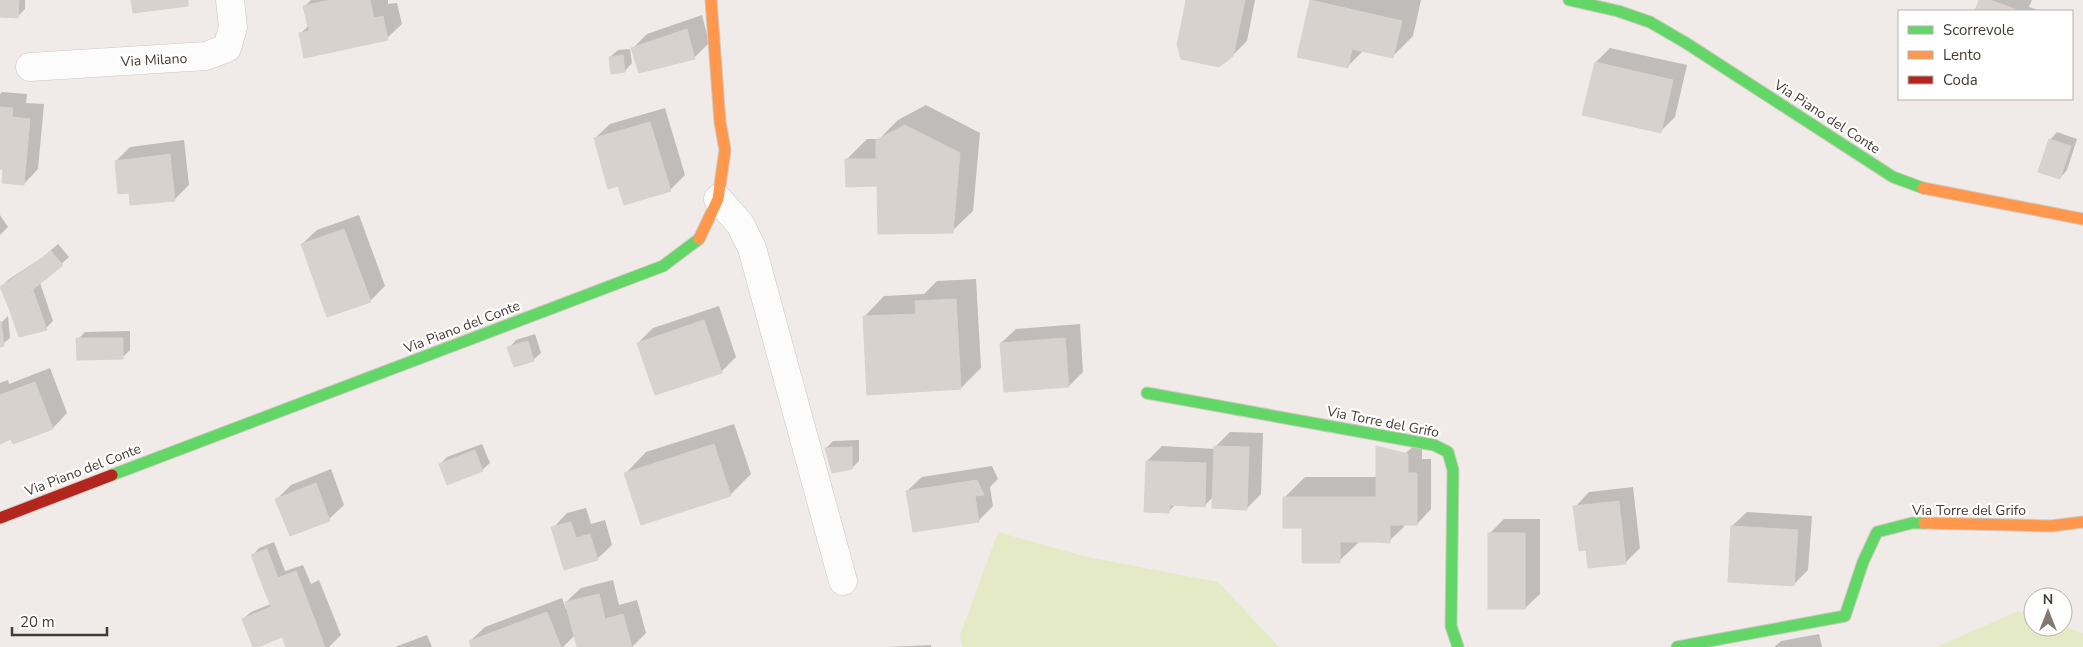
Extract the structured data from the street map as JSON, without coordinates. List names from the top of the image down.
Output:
{
  "streets": {
    "street": ["Via Milano", "Via Piano del Conte", "Via Torre del Grifo"]
  },
  "legend": ["Scorrevole", "Lento", "Coda"],
  "scale_bar": "20 m",
  "north": "top"
}
